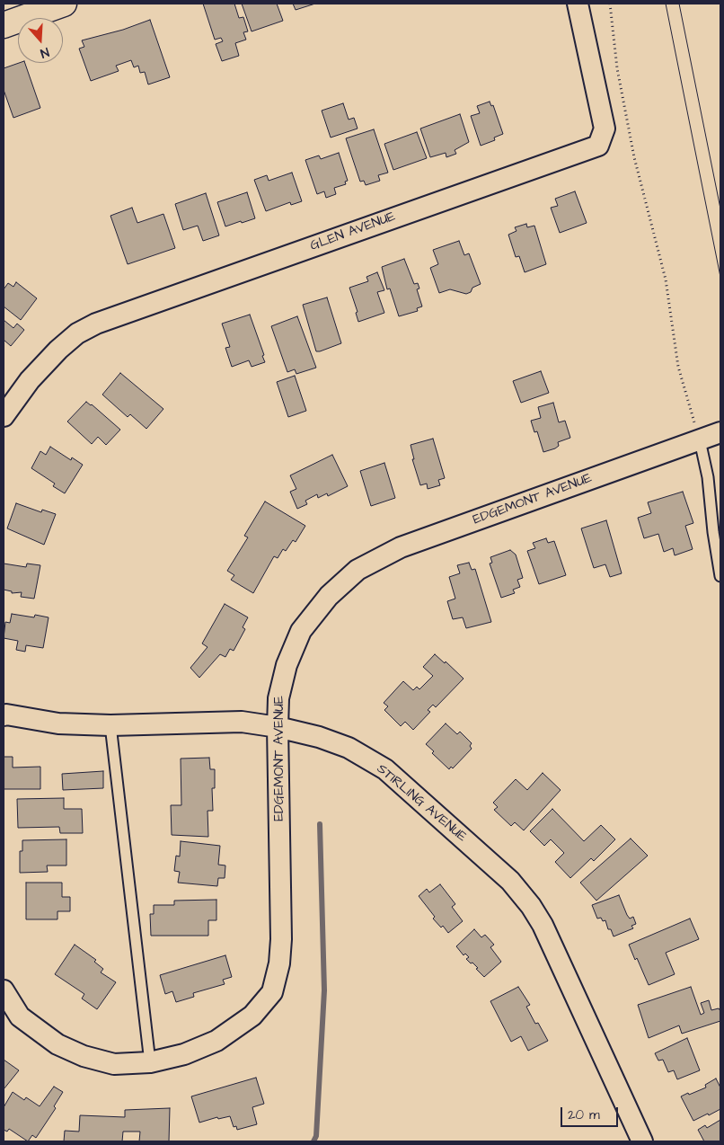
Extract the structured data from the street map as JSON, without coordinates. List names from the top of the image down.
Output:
{
  "streets": {
    "street": ["GLEN AVENUE", "EDGEMONT AVENUE", "STIRLING AVENUE"]
  },
  "crossings": [
    ["EDGEMONT AVENUE", "STIRLING AVENUE"]
  ],
  "scale_bar": "20 m",
  "north": "bottom"
}
